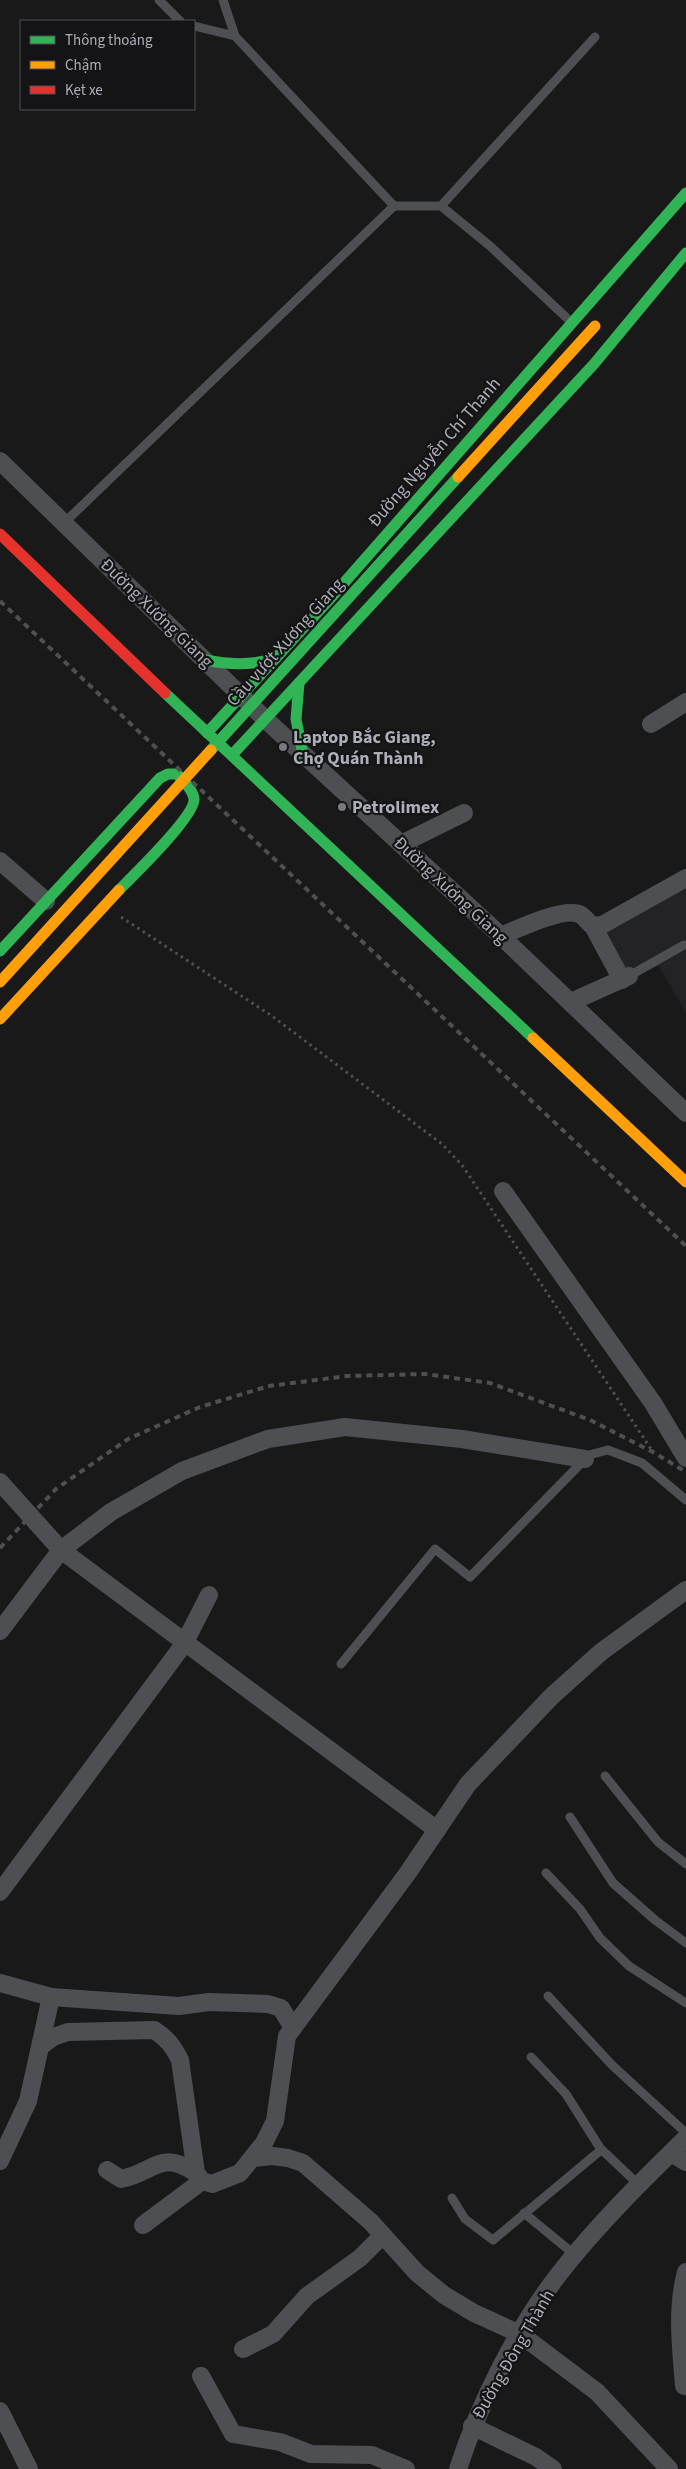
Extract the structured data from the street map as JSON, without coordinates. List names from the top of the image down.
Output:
{
  "streets": {
    "main road": ["Đường Nguyễn Chí Thanh", "Cầu vượt Xương Giang"],
    "street": ["Đường Xương Giang", "Đường Đông Thành"]
  },
  "crossings": [
    ["Đường Nguyễn Chí Thanh", "Đường Xương Giang"]
  ],
  "places": ["Laptop Bắc Giang, Chợ Quán Thành", "Petrolimex"],
  "legend": ["Thông thoáng", "Chậm", "Kẹt xe"]
}
